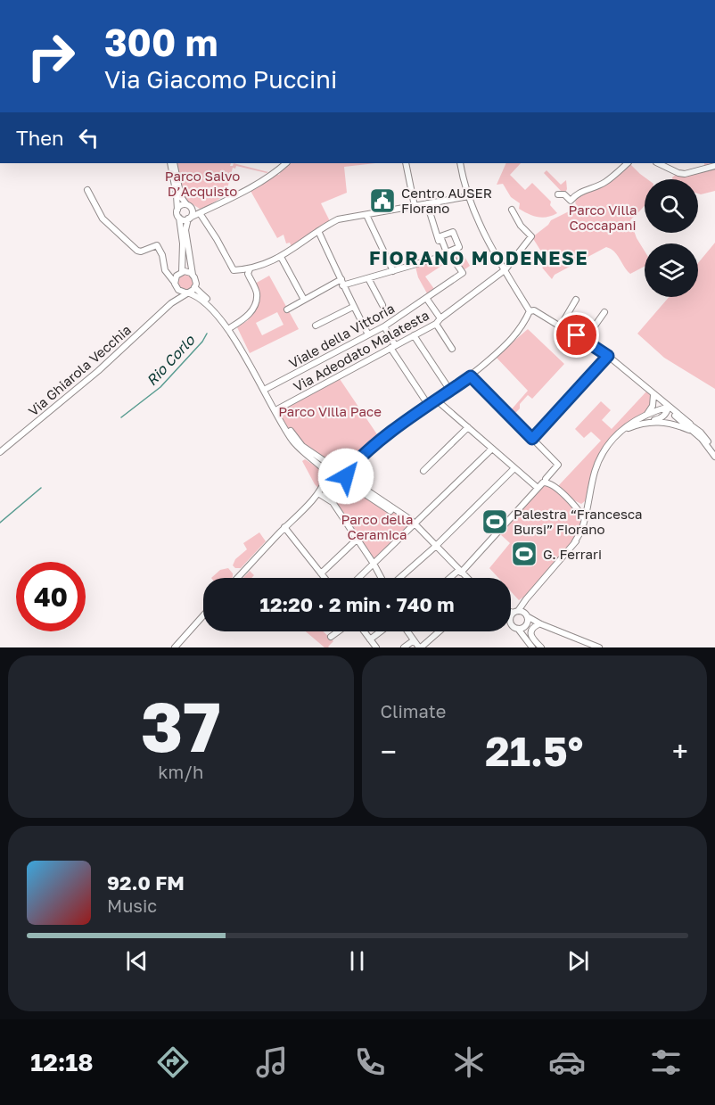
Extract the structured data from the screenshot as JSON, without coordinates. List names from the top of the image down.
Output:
{
  "streets": {
    "street": ["Viale della Vittoria", "Via Adeodato Malatesta", "Via Ghiarola Vecchia"]
  },
  "districts": ["FIORANO MODENESE"],
  "water": ["Rio Corlo"],
  "parks": [
    "Parco Salvo D’Acquisto",
    "Parco Villa Coccapani",
    "Parco Villa Pace",
    "Parco della Ceramica"
  ],
  "places": {
    "public building": ["Centro AUSER Fiorano"],
    "sports": ["Palestra “Francesca Bursi” Fiorano", "G. Ferrari"]
  },
  "page": {
    "turn": ["300 m", "Via Giacomo Puccini"],
    "then": "Then",
    "limit": "40",
    "trip": "12:20 · 2 min · 740 m",
    "tile": [
      ["37", "km/h"],
      "Climate"
    ],
    "heat": ["−", "21.5°", "+"],
    "song": ["92.0 FM", "Music"],
    "tabs": "12:18"
  }
}
